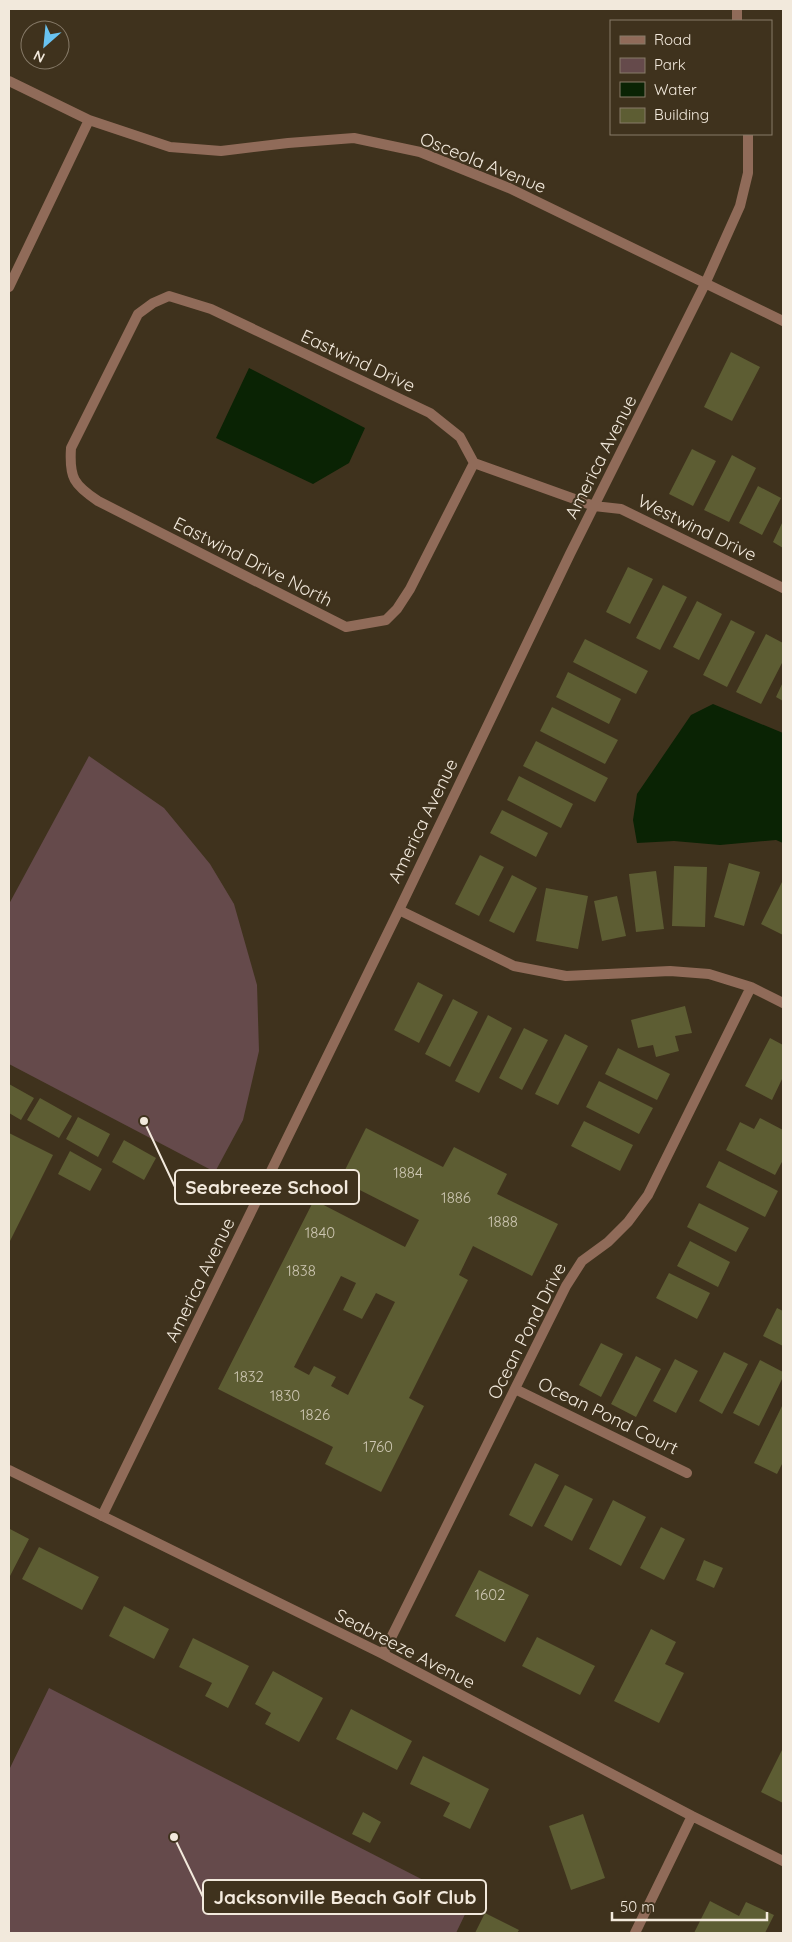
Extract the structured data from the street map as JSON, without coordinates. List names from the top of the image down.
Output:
{
  "streets": {
    "street": [
      "Osceola Avenue",
      "Eastwind Drive",
      "America Avenue",
      "Westwind Drive",
      "Eastwind Drive North",
      "Ocean Pond Drive",
      "Ocean Pond Court",
      "Seabreeze Avenue"
    ]
  },
  "crossings": [
    ["Osceola Avenue", "America Avenue"],
    ["Eastwind Drive", "Eastwind Drive North"],
    ["America Avenue", "Westwind Drive"],
    ["America Avenue", "Seabreeze Avenue"],
    ["Ocean Pond Drive", "Ocean Pond Court"],
    ["Ocean Pond Drive", "Seabreeze Avenue"]
  ],
  "places": ["Seabreeze School", "Jacksonville Beach Golf Club"],
  "house_numbers": [
    "1884",
    "1886",
    "1888",
    "1840",
    "1838",
    "1832",
    "1830",
    "1826",
    "1760",
    "1602"
  ],
  "legend": [
    "Road",
    "Park",
    "Water",
    "Building"
  ],
  "scale_bar": "50 m",
  "north": "bottom left"
}
